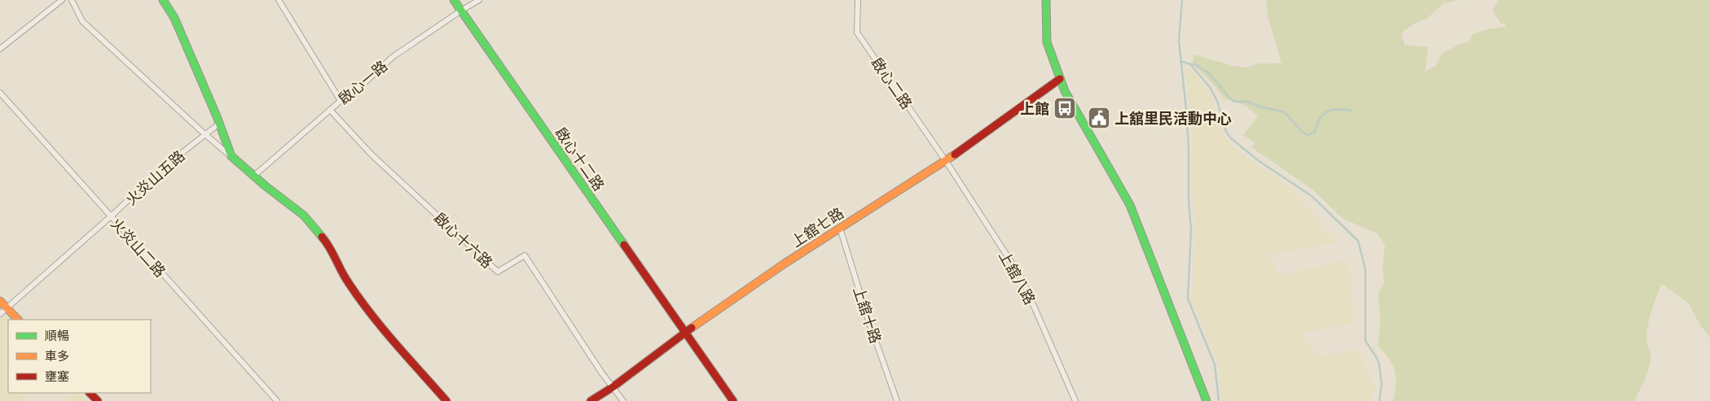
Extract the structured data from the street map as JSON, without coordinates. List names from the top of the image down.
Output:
{
  "streets": {
    "street": [
      "啟心一路",
      "啟心二路",
      "啟心十二路",
      "火炎山五路",
      "上舘七路",
      "啟心十六路",
      "火炎山二路",
      "上舘八路",
      "上舘十路"
    ]
  },
  "crossings": [
    ["啟心一路", "啟心十二路"],
    ["啟心一路", "啟心十六路"],
    ["啟心二路", "上舘七路"],
    ["啟心二路", "上舘八路"],
    ["啟心十二路", "上舘七路"],
    ["火炎山五路", "火炎山二路"],
    ["上舘七路", "啟心十六路"],
    ["上舘七路", "上舘八路"],
    ["上舘七路", "上舘十路"]
  ],
  "places": {
    "bus stop": ["上館"],
    "public building": ["上舘里民活動中心"]
  },
  "legend": ["順暢", "車多", "壅塞"]
}
